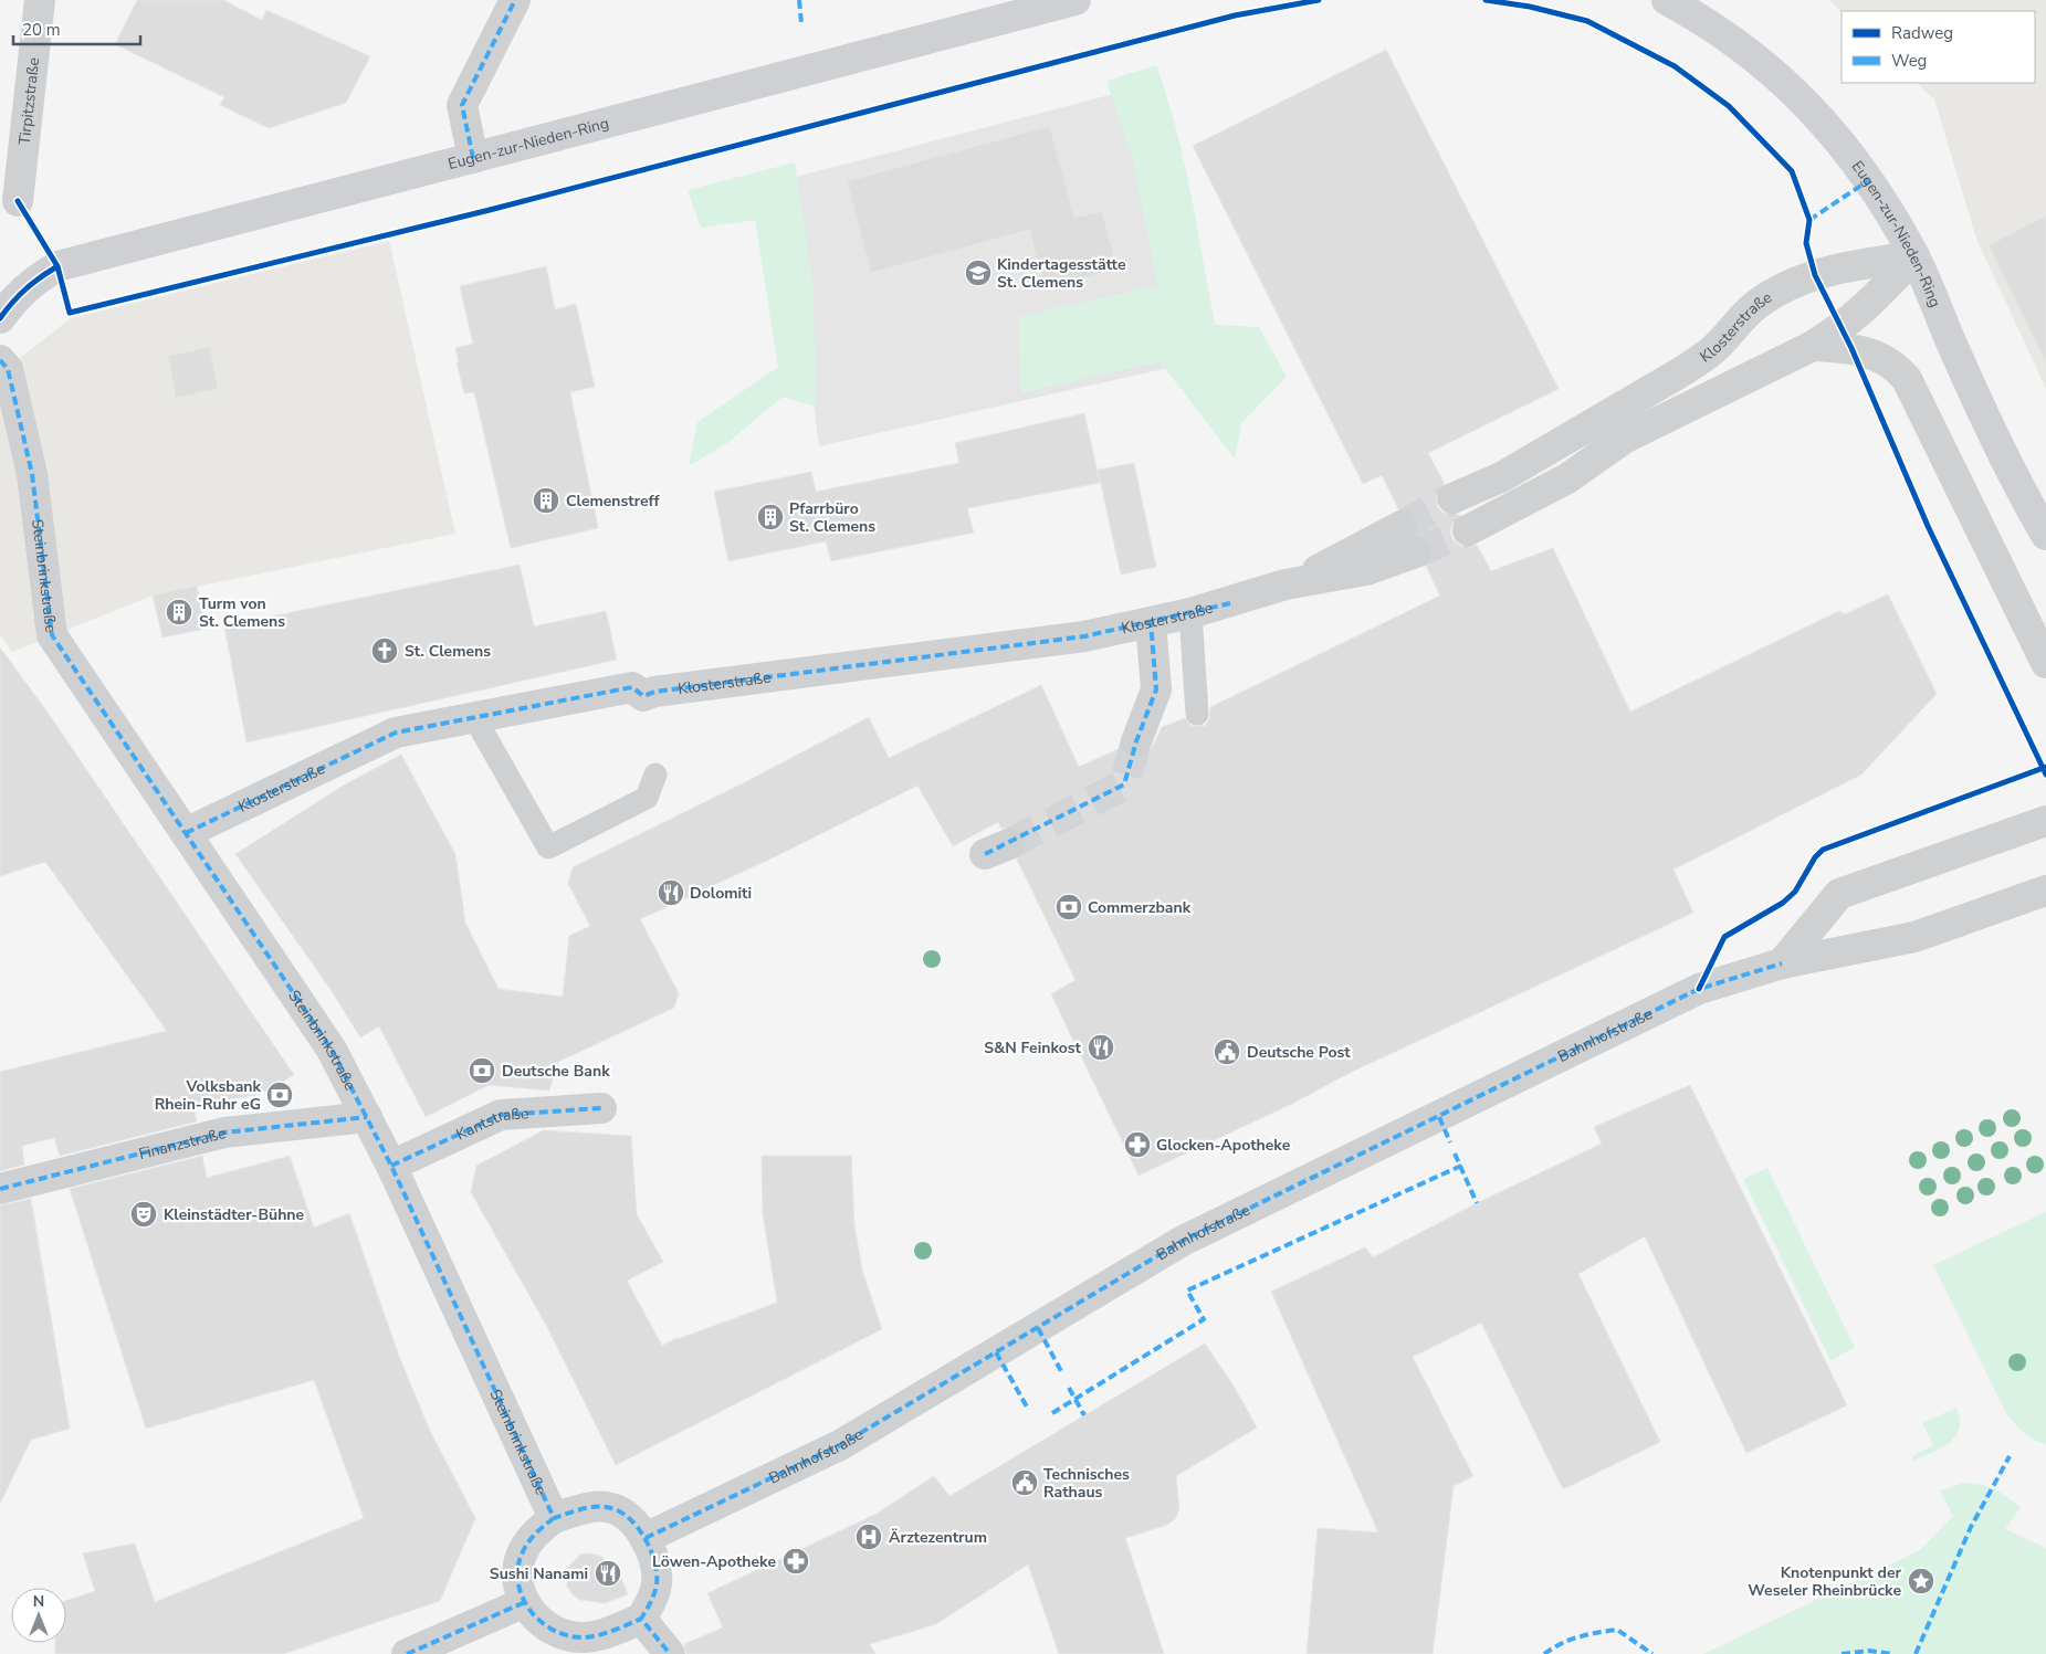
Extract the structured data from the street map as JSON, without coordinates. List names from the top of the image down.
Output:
{
  "streets": {
    "main road": ["Eugen-zur-Nieden-Ring"],
    "street": [
      "Tirpitzstraße",
      "Klosterstraße",
      "Steinbrinkstraße",
      "Bahnhofstraße",
      "Kantstraße",
      "Finanzstraße"
    ]
  },
  "crossings": [
    ["Eugen-zur-Nieden-Ring", "Klosterstraße"],
    ["Klosterstraße", "Steinbrinkstraße"],
    ["Steinbrinkstraße", "Bahnhofstraße"],
    ["Steinbrinkstraße", "Kantstraße"],
    ["Steinbrinkstraße", "Finanzstraße"]
  ],
  "places": {
    "school or university": ["Kindertagesstätte St. Clemens"],
    "building": ["Clemenstreff", "Pfarrbüro St. Clemens", "Turm von St. Clemens"],
    "church": ["St. Clemens"],
    "restaurant": ["Dolomiti", "S&N Feinkost", "Sushi Nanami"],
    "bank": ["Commerzbank", "Deutsche Bank", "Volksbank Rhein-Ruhr eG"],
    "public building": ["Deutsche Post", "Technisches Rathaus"],
    "pharmacy": ["Glocken-Apotheke", "Löwen-Apotheke"],
    "theatre": ["Kleinstädter-Bühne"],
    "hospital": ["Ärztezentrum"],
    "place": ["Knotenpunkt der Weseler Rheinbrücke"]
  },
  "legend": ["Radweg", "Weg"],
  "scale_bar": "20 m",
  "north": "top"
}
